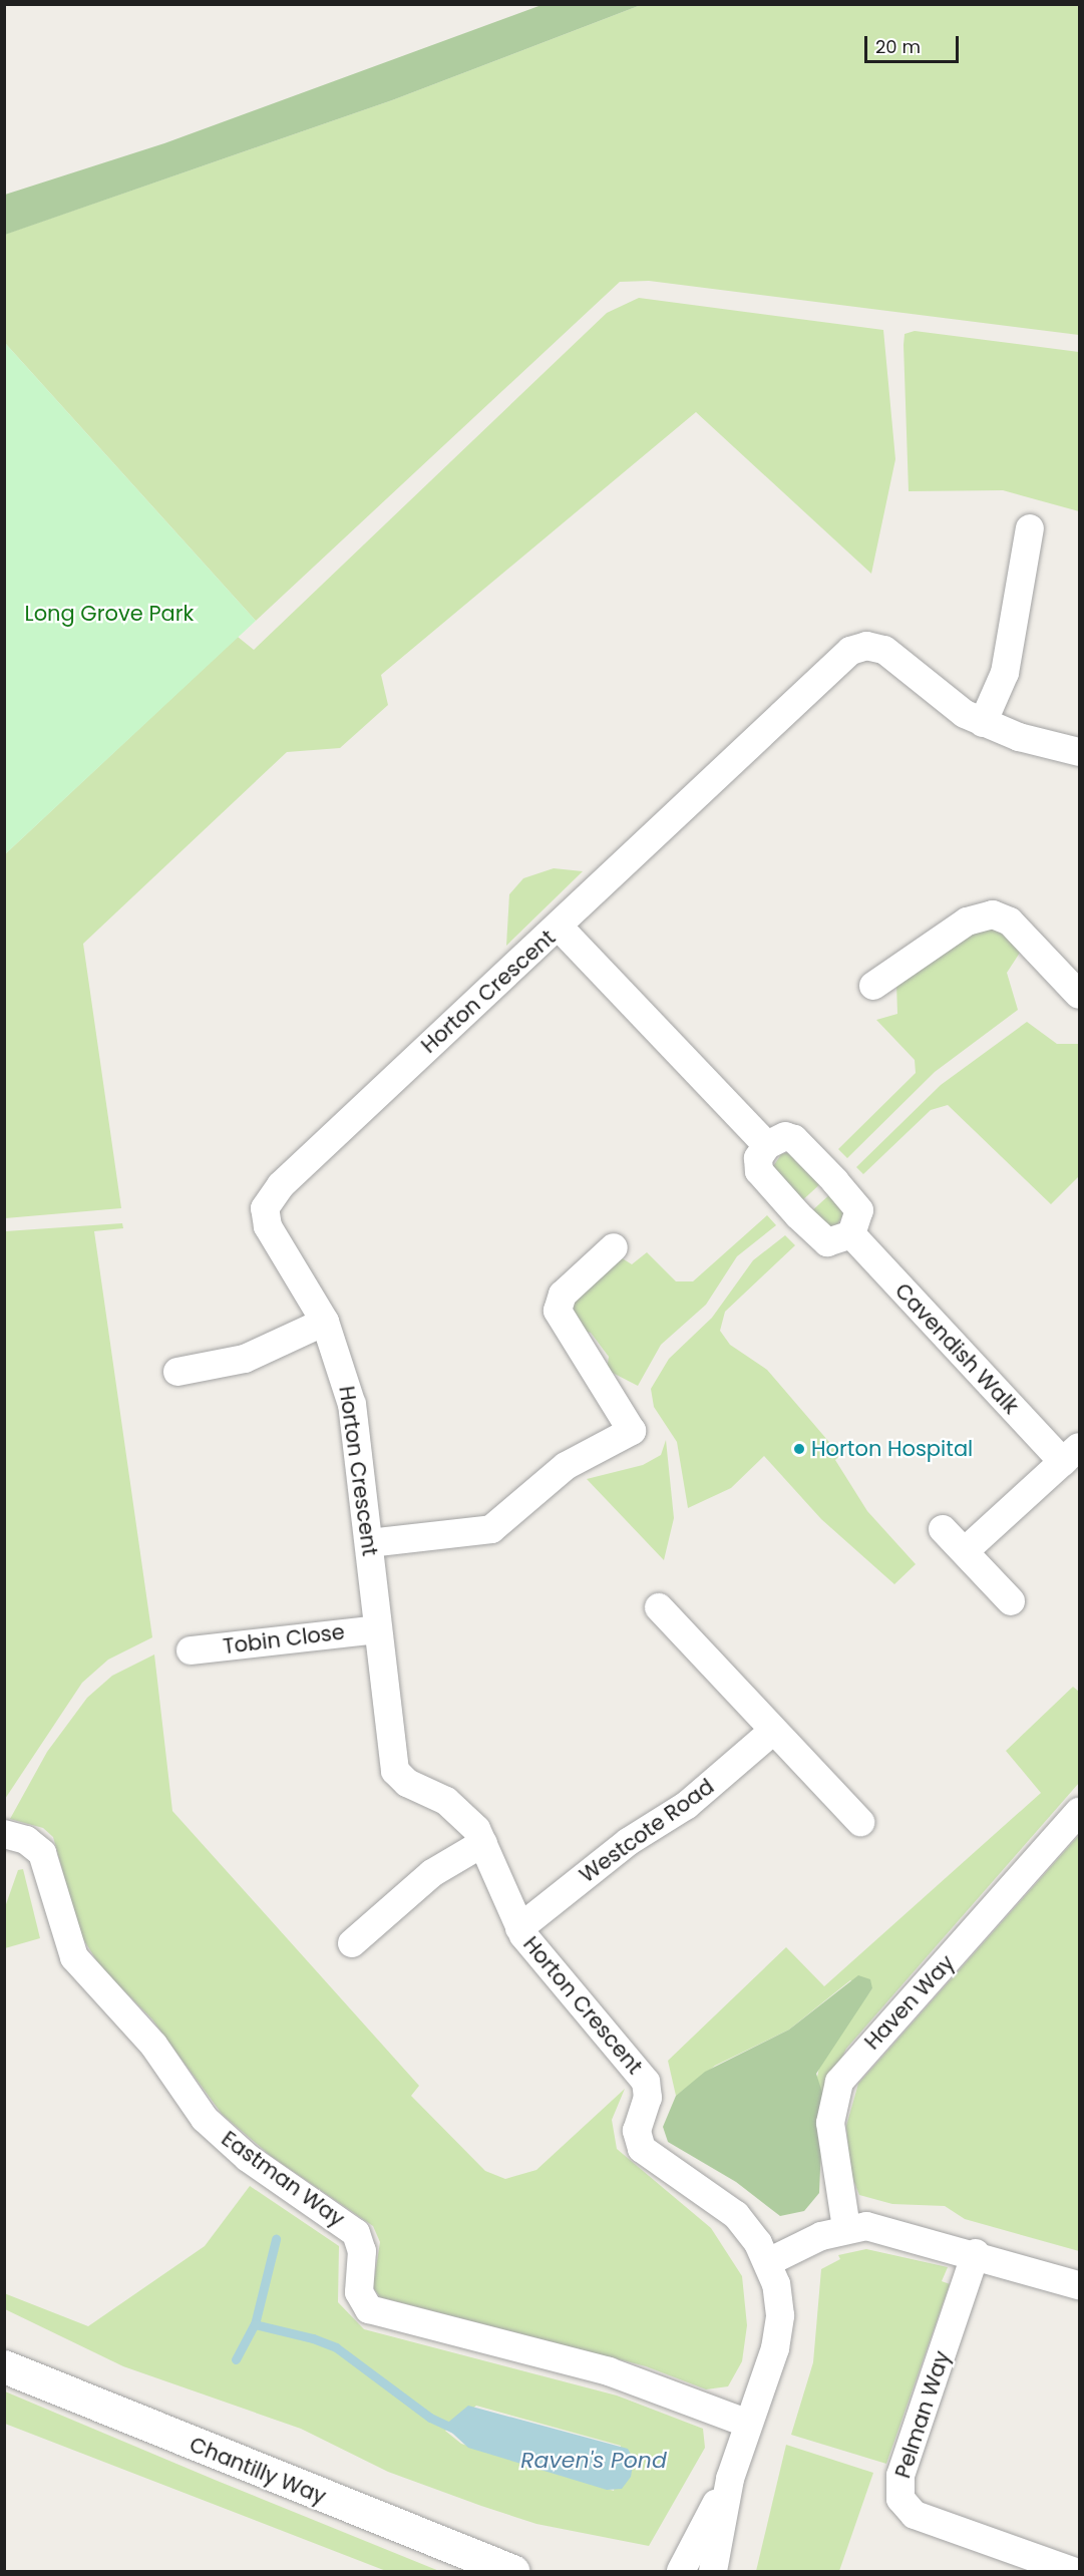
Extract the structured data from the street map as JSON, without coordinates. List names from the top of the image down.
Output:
{
  "streets": {
    "street": [
      "Horton Crescent",
      "Cavendish Walk",
      "Tobin Close",
      "Westcote Road",
      "Haven Way",
      "Eastman Way",
      "Pelman Way",
      "Chantilly Way"
    ]
  },
  "crossings": [
    ["Horton Crescent", "Tobin Close"],
    ["Horton Crescent", "Westcote Road"]
  ],
  "water": ["Raven's Pond"],
  "parks": ["Long Grove Park"],
  "places": ["Horton Hospital"],
  "scale_bar": "20 m"
}
